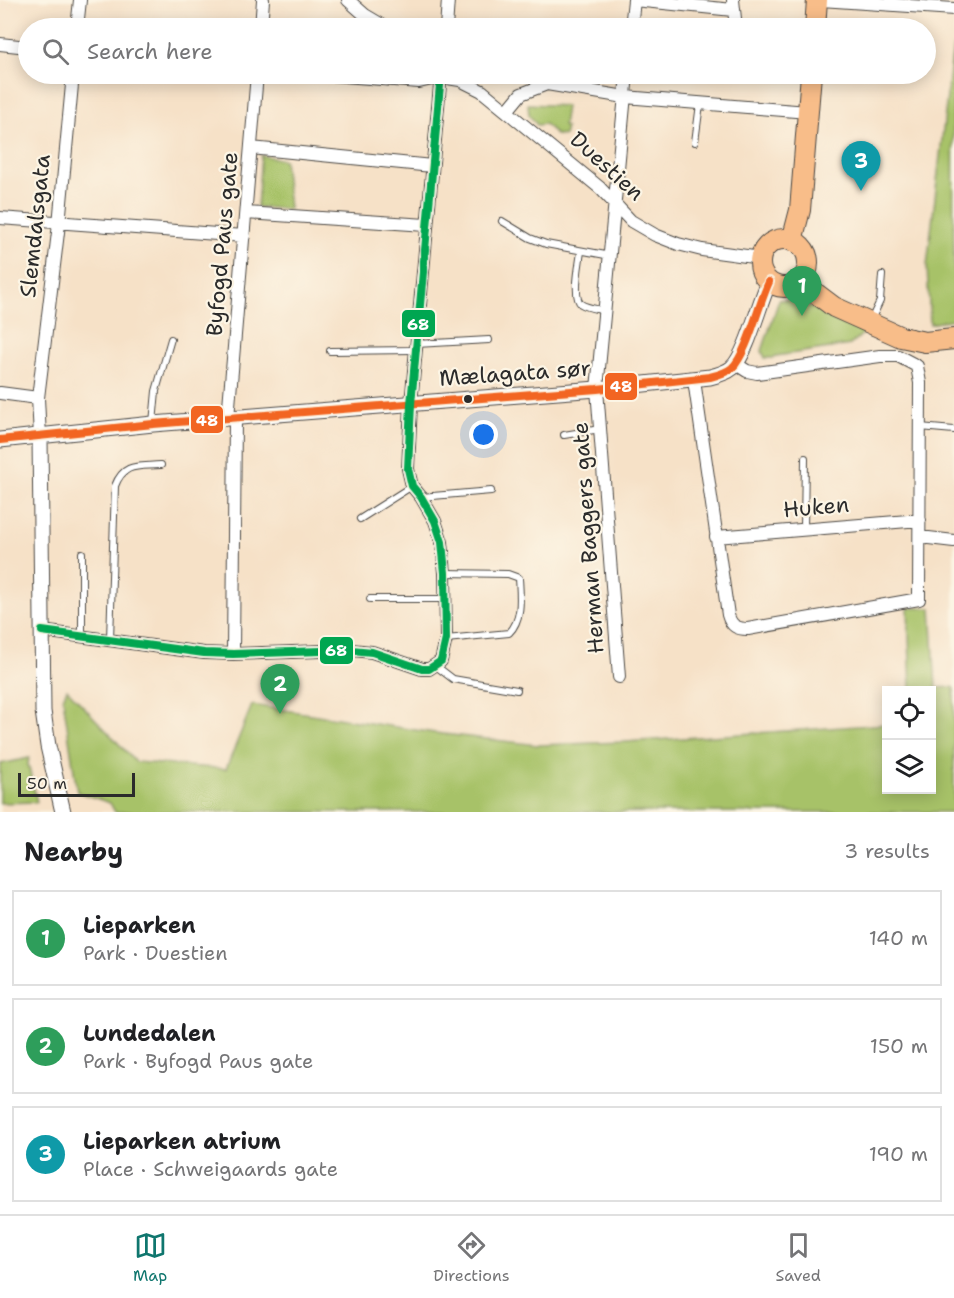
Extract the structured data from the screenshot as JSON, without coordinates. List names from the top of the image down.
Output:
{
  "streets": {
    "street": [
      "Duestien",
      "Slemdalsgata",
      "Byfogd Paus gate",
      "Mælagata sør",
      "Huken",
      "Herman Baggers gate"
    ]
  },
  "crossings": [
    ["Duestien", "Herman Baggers gate"],
    ["Slemdalsgata", "Mælagata sør"],
    ["Byfogd Paus gate", "Mælagata sør"],
    ["Mælagata sør", "Herman Baggers gate"]
  ],
  "lines": ["transit line 68", "transit line 48"],
  "scale_bar": "50 m",
  "page": {
    "search": "Search here",
    "pins": ["3", "1", "2"],
    "scale": "50 m",
    "heading": ["Nearby", "3 results"],
    "list": [
      {
        "mark": "1",
        "name": "Lieparken",
        "note": "Park · Duestien",
        "value": "140 m"
      },
      {
        "mark": "2",
        "name": "Lundedalen",
        "note": "Park · Byfogd Paus gate",
        "value": "150 m"
      },
      {
        "mark": "3",
        "name": "Lieparken atrium",
        "note": "Place · Schweigaards gate",
        "value": "190 m"
      }
    ],
    "nav": ["Map", "Directions", "Saved"]
  }
}
